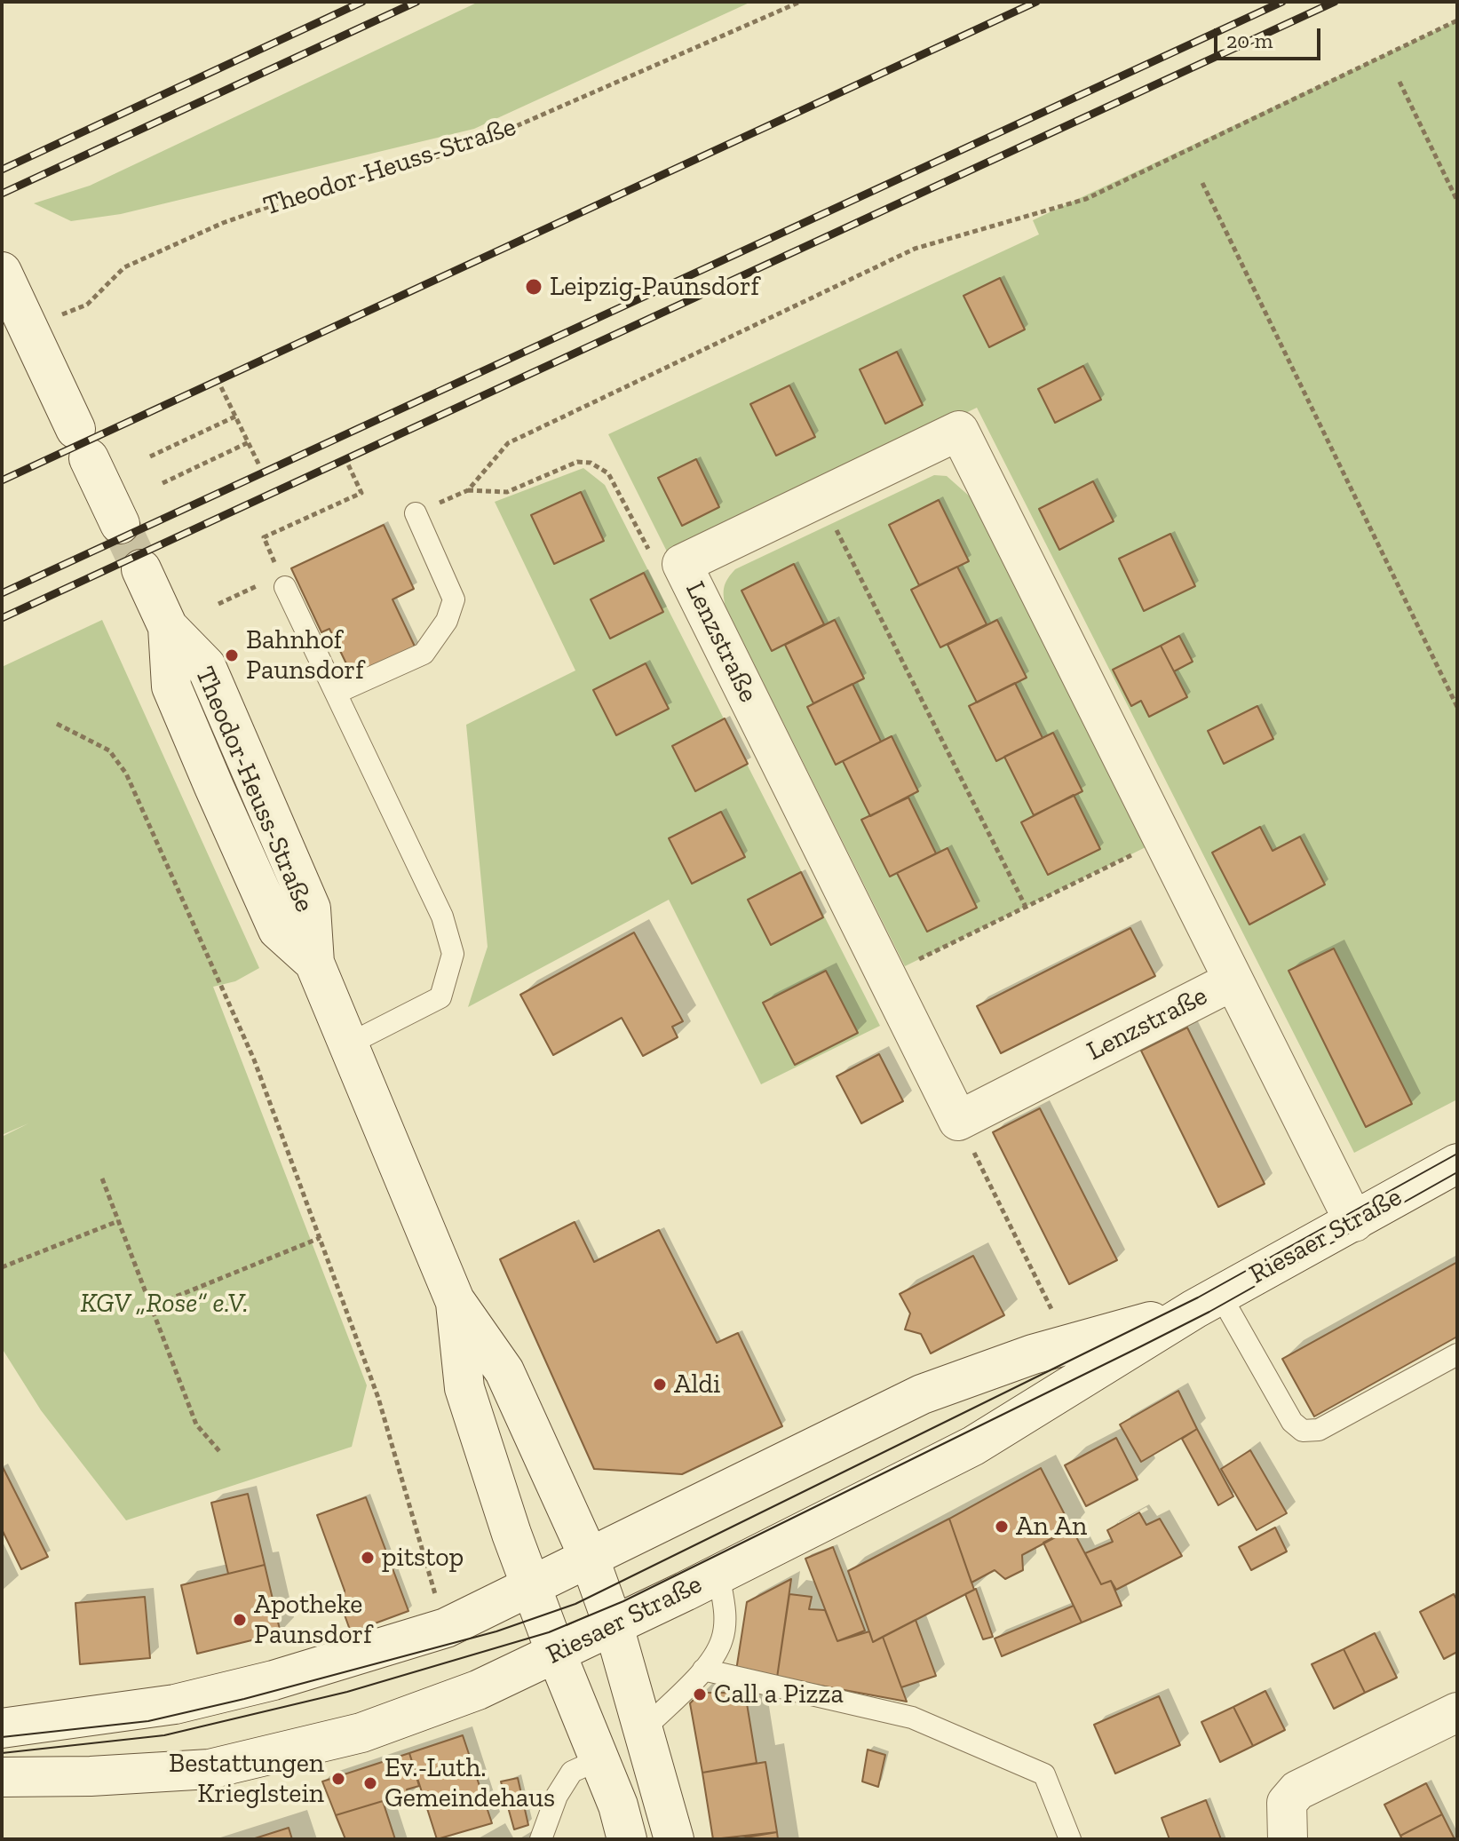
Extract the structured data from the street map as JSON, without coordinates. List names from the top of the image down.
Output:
{
  "streets": {
    "main road": ["Theodor-Heuss-Straße", "Lenzstraße", "Riesaer Straße"]
  },
  "crossings": [
    ["Theodor-Heuss-Straße", "Riesaer Straße"],
    ["Lenzstraße", "Riesaer Straße"]
  ],
  "parks": ["KGV „Rose“ e.V."],
  "places": [
    "Leipzig-Paunsdorf",
    "Bahnhof Paunsdorf",
    "Aldi",
    "An An",
    "pitstop",
    "Apotheke Paunsdorf",
    "Call a Pizza",
    "Bestattungen Krieglstein",
    "Ev.-Luth. Gemeindehaus"
  ],
  "scale_bar": "20 m"
}
